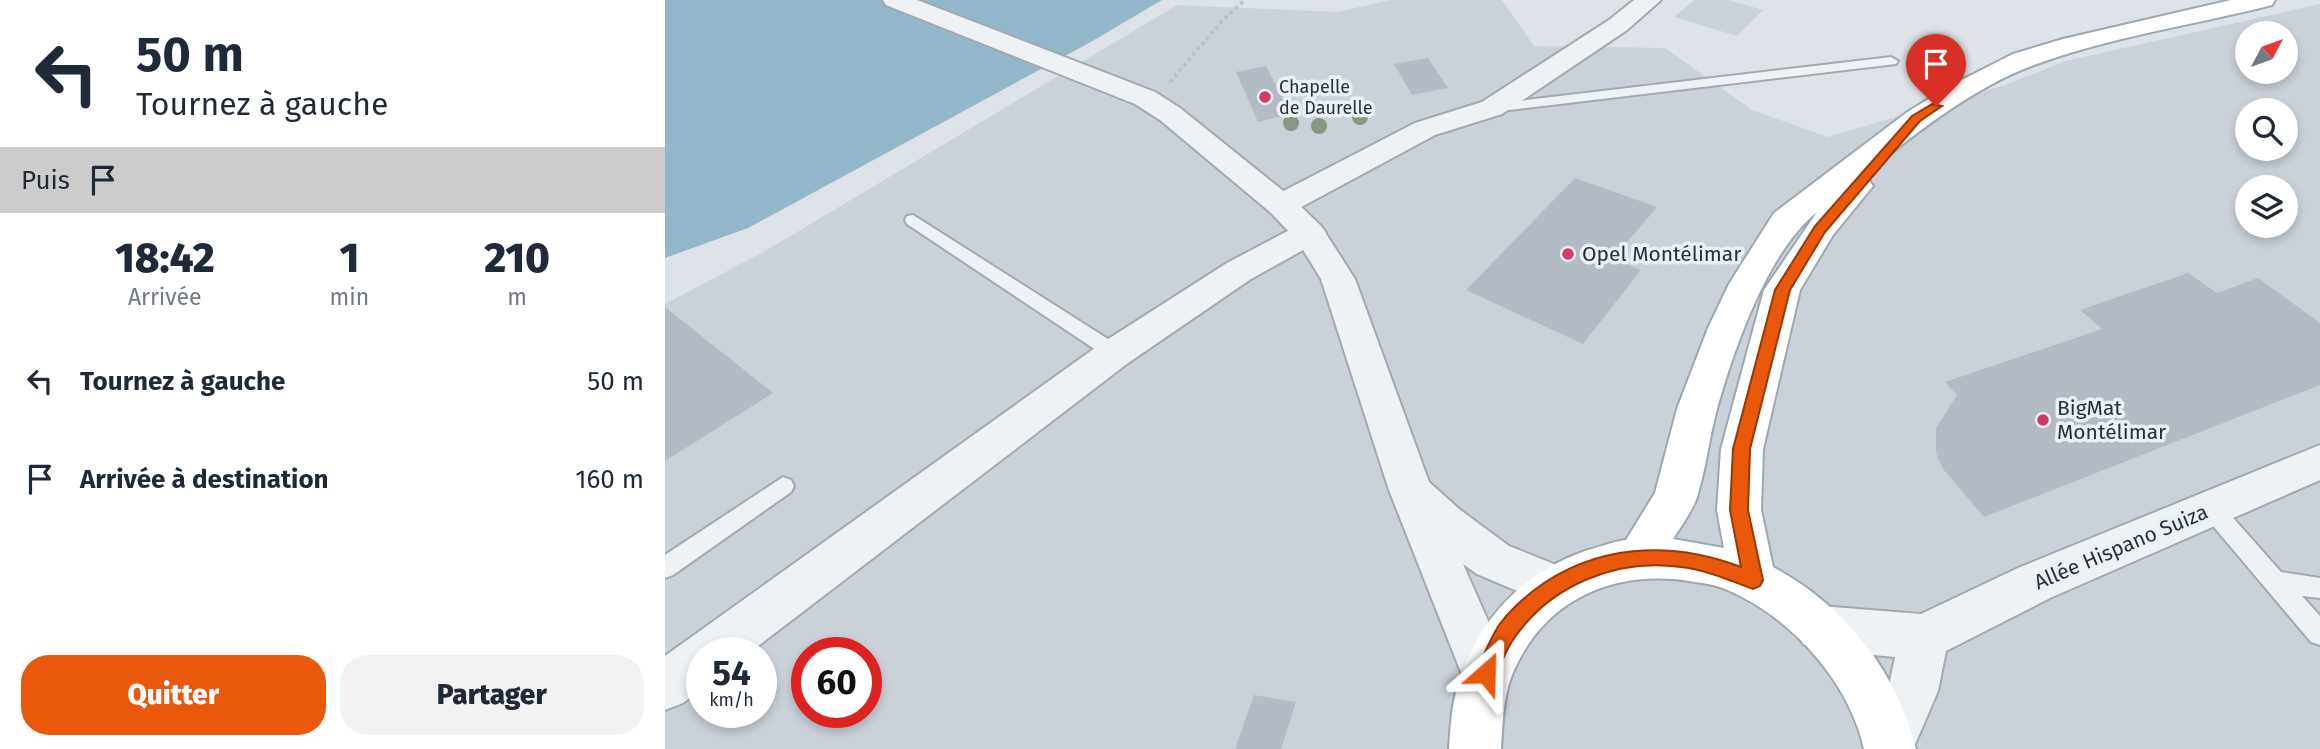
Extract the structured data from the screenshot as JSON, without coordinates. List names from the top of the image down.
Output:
{
  "streets": {
    "street": ["Allée Hispano Suiza"]
  },
  "places": ["Chapelle de Daurelle", "Opel Montélimar", "BigMat Montélimar"],
  "north": "top right",
  "page": {
    "turn": ["50 m", "Tournez à gauche"],
    "then": "Puis",
    "eta": [
      "18:42",
      "Arrivée",
      "1",
      "min",
      "210",
      "m"
    ],
    "list": [
      {
        "name": "Tournez à gauche",
        "value": "50 m"
      },
      {
        "name": "Arrivée à destination",
        "value": "160 m"
      }
    ],
    "speed": "54 km/h",
    "limit": "60",
    "buttons": ["Quitter", "Partager"]
  }
}
